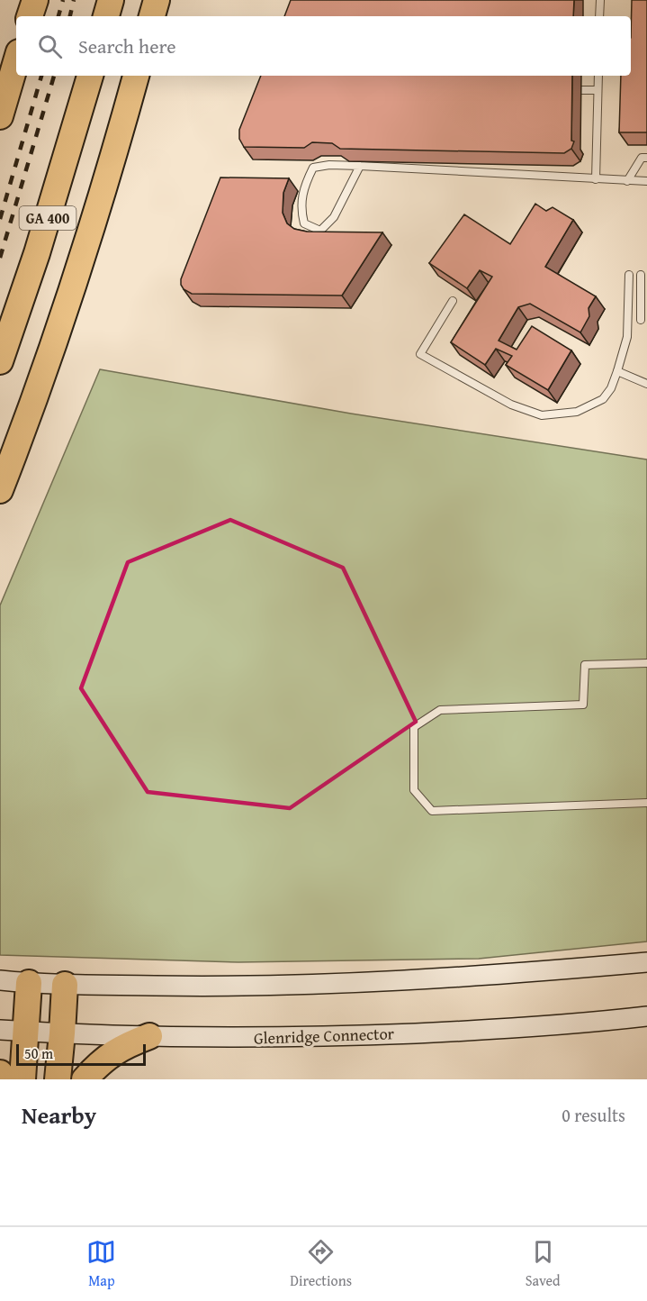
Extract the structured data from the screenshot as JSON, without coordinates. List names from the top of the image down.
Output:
{
  "streets": {
    "highway": ["GA 400"],
    "main road": ["Glenridge Connector"]
  },
  "scale_bar": "50 m",
  "page": {
    "search": "Search here",
    "scale": "50 m",
    "heading": ["Nearby", "0 results"],
    "nav": ["Map", "Directions", "Saved"]
  }
}
